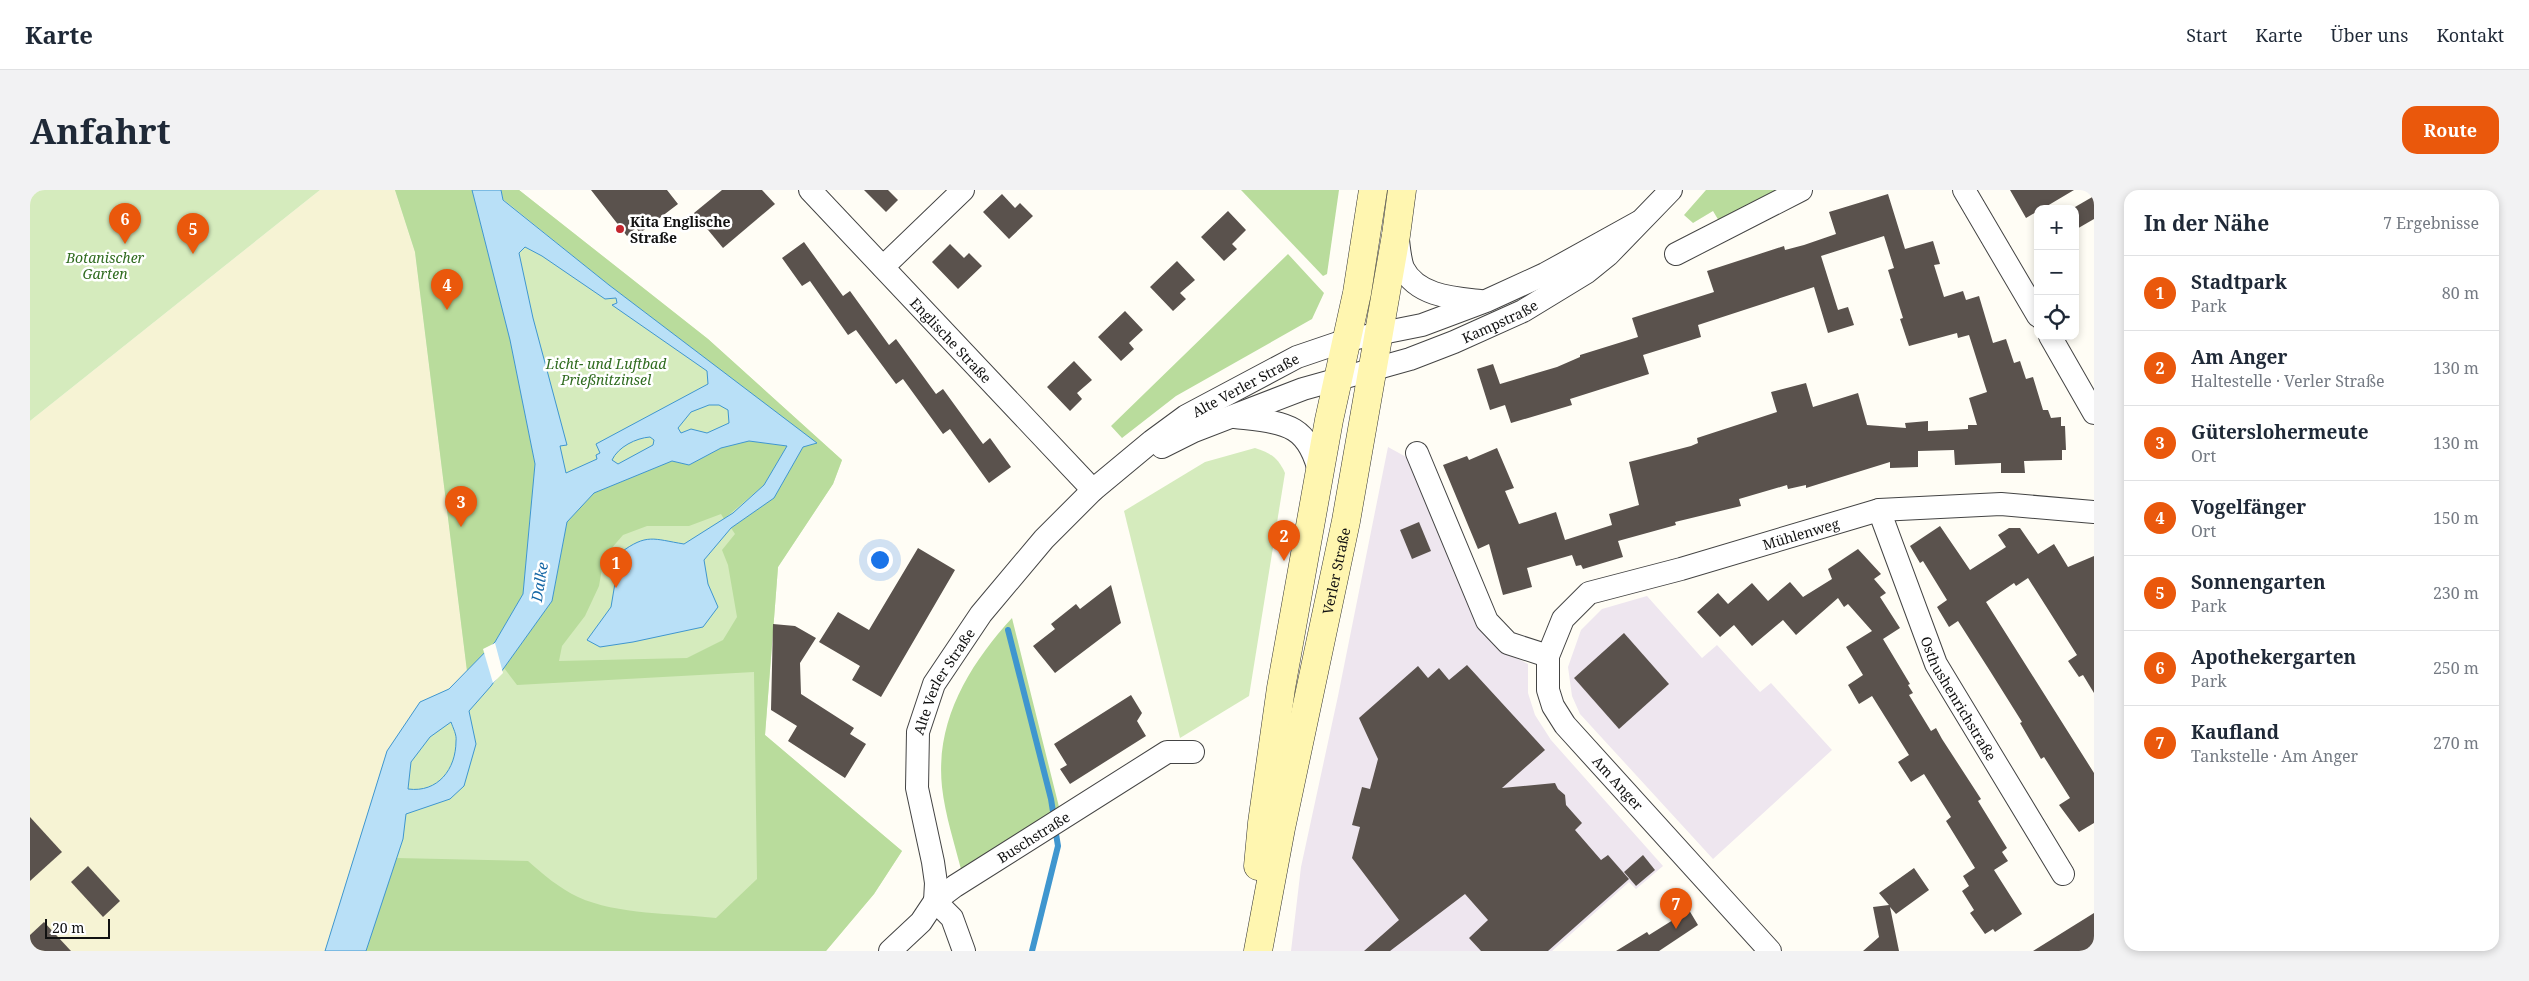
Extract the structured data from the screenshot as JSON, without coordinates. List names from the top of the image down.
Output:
{
  "streets": {
    "main road": ["Verler Straße"],
    "street": [
      "Kampstraße",
      "Englische Straße",
      "Alte Verler Straße",
      "Mühlenweg",
      "Osthushenrichstraße",
      "Am Anger",
      "Buschstraße"
    ]
  },
  "crossings": [
    ["Kampstraße", "Alte Verler Straße"],
    ["Kampstraße", "Verler Straße"],
    ["Englische Straße", "Alte Verler Straße"],
    ["Alte Verler Straße", "Verler Straße"],
    ["Alte Verler Straße", "Buschstraße"],
    ["Mühlenweg", "Osthushenrichstraße"],
    ["Mühlenweg", "Am Anger"]
  ],
  "water": ["Dalke"],
  "parks": ["Botanischer Garten", "Licht- und Luftbad Prießnitzinsel"],
  "places": ["Kita Englische Straße"],
  "scale_bar": "20 m",
  "page": {
    "header": "Karte",
    "nav": [
      "Start",
      "Karte",
      "Über uns",
      "Kontakt"
    ],
    "buttons": "Route",
    "title": "Anfahrt",
    "heading": ["In der Nähe", "7 Ergebnisse"],
    "pins": [
      "6",
      "5",
      "4",
      "3",
      "2",
      "1",
      "7"
    ],
    "map_buttons": ["+", "−"],
    "list": [
      {
        "mark": "1",
        "name": "Stadtpark",
        "note": "Park",
        "value": "80 m"
      },
      {
        "mark": "2",
        "name": "Am Anger",
        "note": "Haltestelle · Verler Straße",
        "value": "130 m"
      },
      {
        "mark": "3",
        "name": "Güterslohermeute",
        "note": "Ort",
        "value": "130 m"
      },
      {
        "mark": "4",
        "name": "Vogelfänger",
        "note": "Ort",
        "value": "150 m"
      },
      {
        "mark": "5",
        "name": "Sonnengarten",
        "note": "Park",
        "value": "230 m"
      },
      {
        "mark": "6",
        "name": "Apothekergarten",
        "note": "Park",
        "value": "250 m"
      },
      {
        "mark": "7",
        "name": "Kaufland",
        "note": "Tankstelle · Am Anger",
        "value": "270 m"
      }
    ],
    "scale": "20 m"
  }
}
